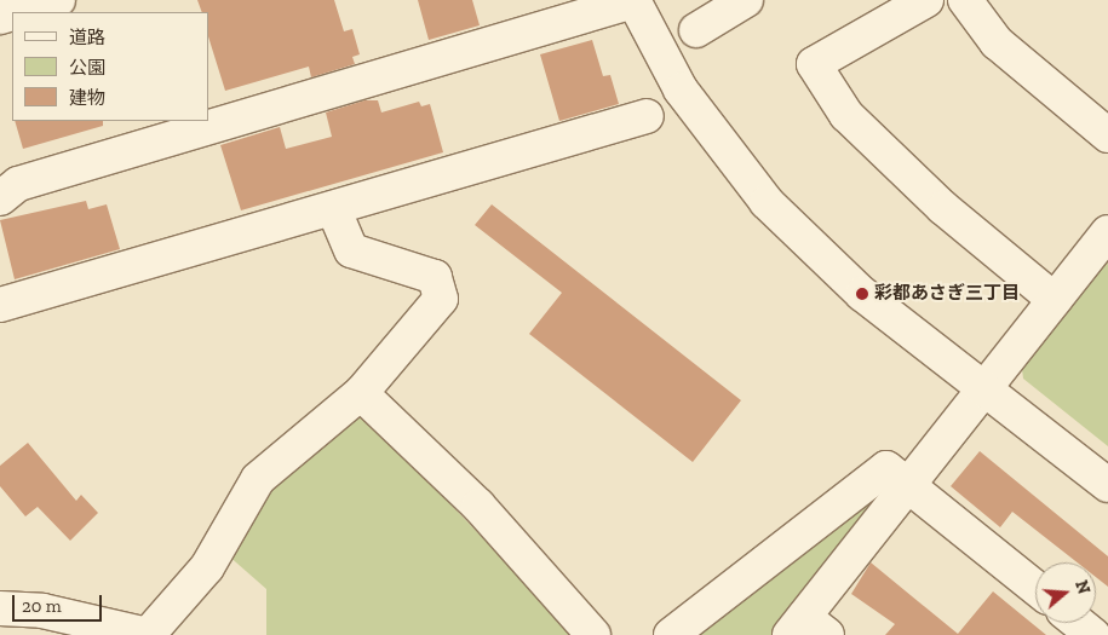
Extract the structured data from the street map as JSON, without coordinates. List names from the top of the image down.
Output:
{
  "places": ["彩都あさぎ三丁目"],
  "legend": ["道路", "公園", "建物"],
  "scale_bar": "20 m",
  "north": "right"
}
